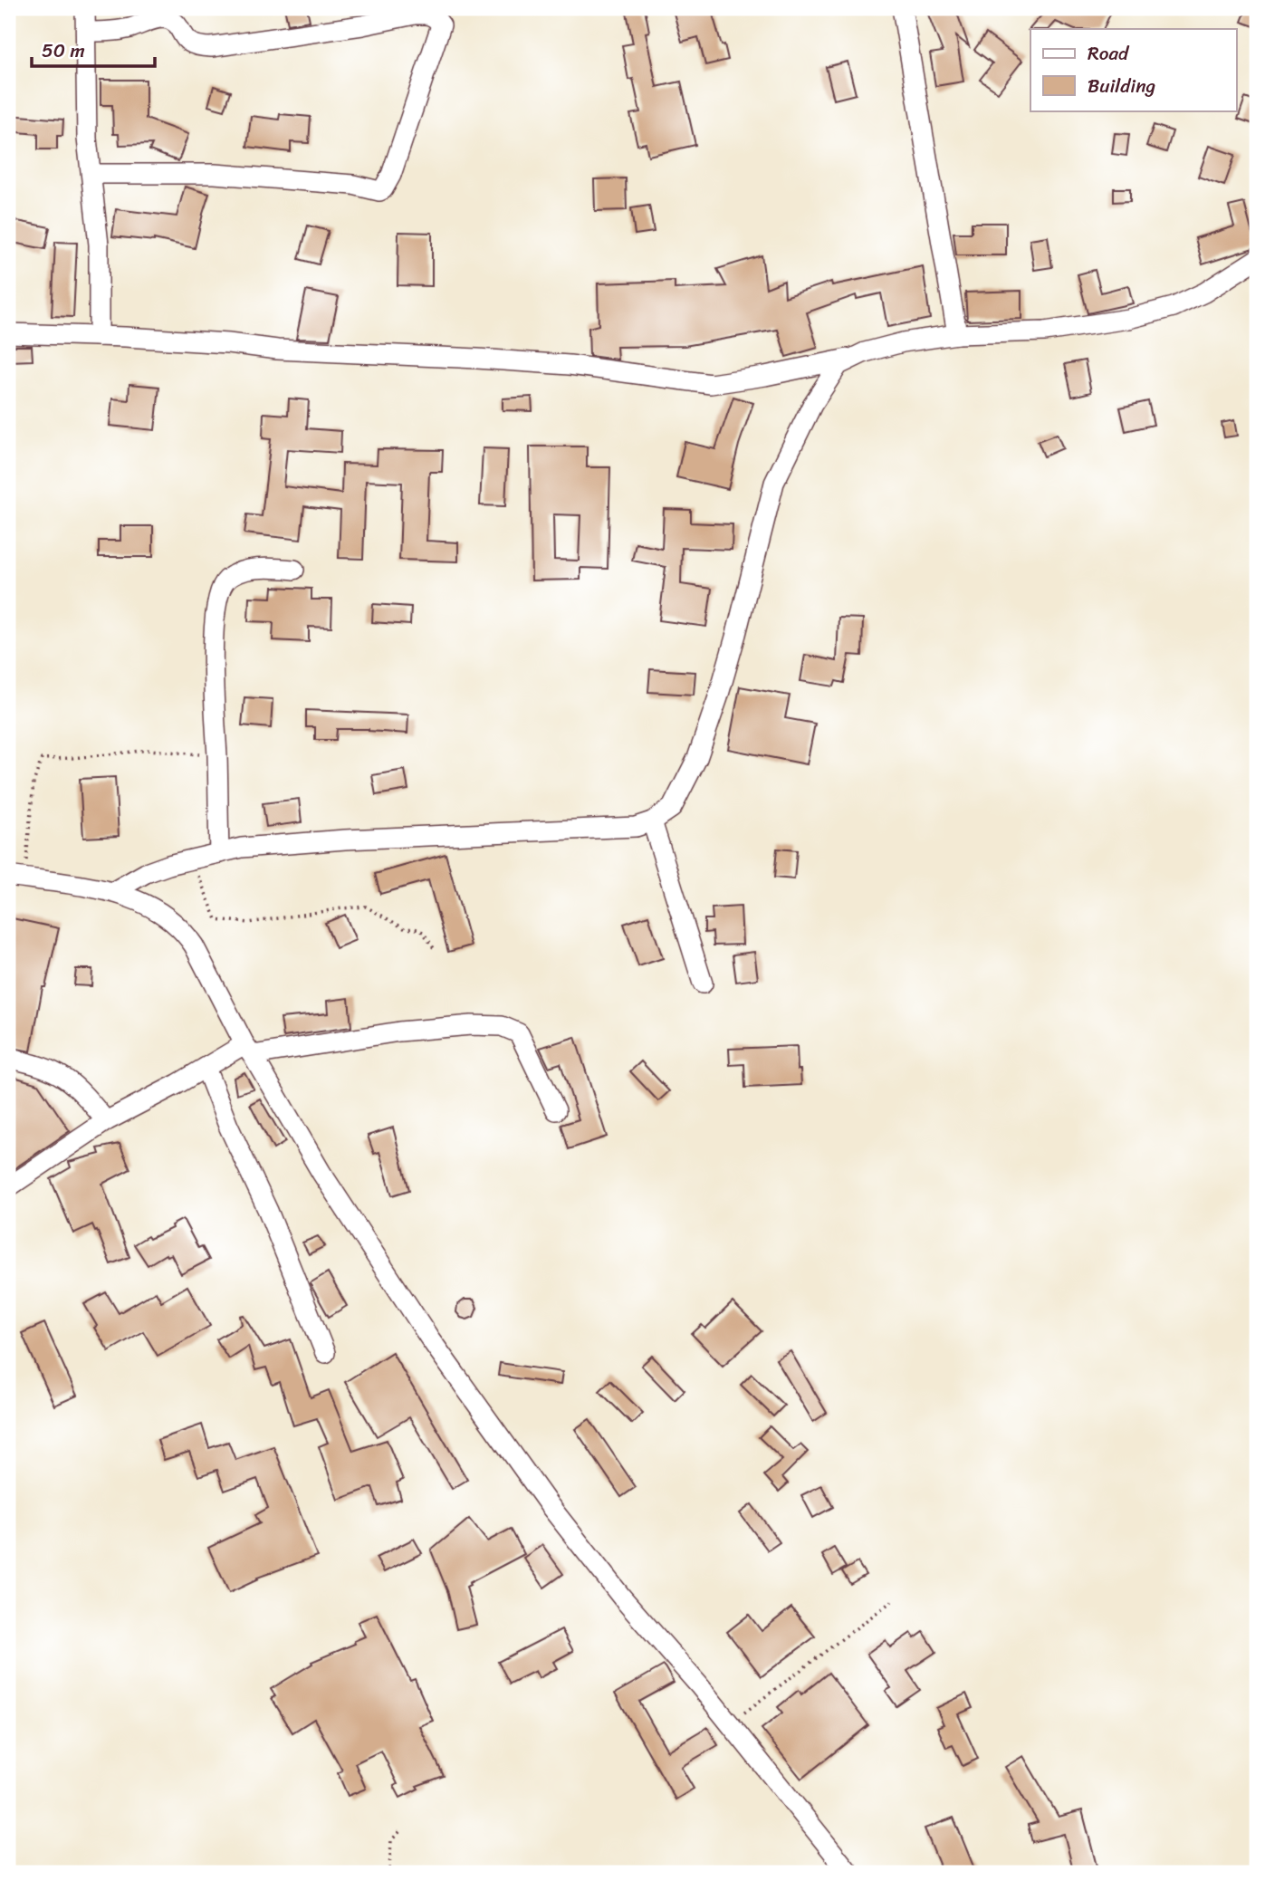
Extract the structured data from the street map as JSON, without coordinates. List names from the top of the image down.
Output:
{
  "legend": ["Road", "Building"],
  "scale_bar": "50 m"
}
